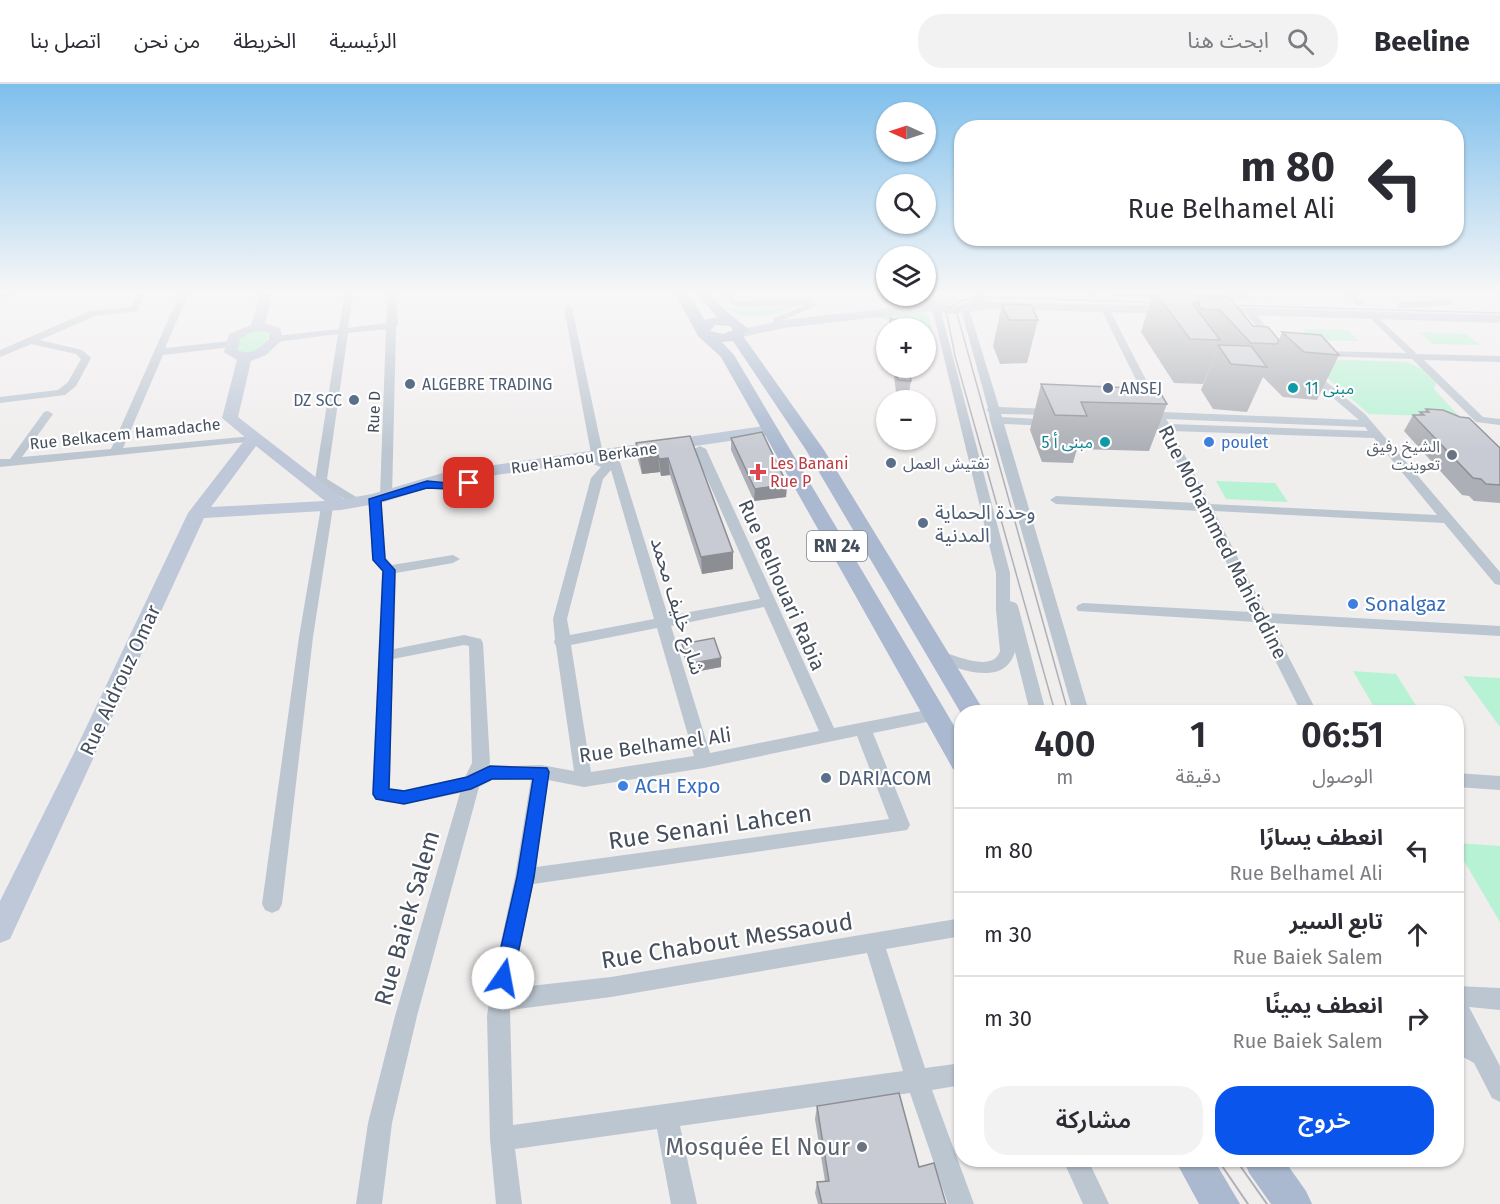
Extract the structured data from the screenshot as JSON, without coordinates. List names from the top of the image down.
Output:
{
  "streets": {
    "main road": ["Rue Hamou Berkane", "RN 24", "Rue Aldrouz Omar"],
    "street": [
      "Rue D",
      "Rue Belkacem Hamadache",
      "Rue Mohammed Mahieddine",
      "Rue Belhouari Rabia",
      "شارع خليف محمد",
      "Rue Belhamel Ali",
      "Rue Senani Lahcen",
      "Rue Baiek Salem",
      "Rue Chabout Messaoud"
    ]
  },
  "crossings": [
    ["Rue D", "Rue Hamou Berkane"],
    ["Rue Belkacem Hamadache", "Rue Aldrouz Omar"],
    ["Rue Hamou Berkane", "RN 24"],
    ["Rue Hamou Berkane", "Rue Belhouari Rabia"],
    ["Rue Hamou Berkane", "شارع خليف محمد"],
    ["Rue Hamou Berkane", "Rue Aldrouz Omar"],
    ["RN 24", "Rue Belhamel Ali"],
    ["Rue Belhouari Rabia", "Rue Belhamel Ali"],
    ["شارع خليف محمد", "Rue Belhamel Ali"],
    ["Rue Belhamel Ali", "Rue Senani Lahcen"],
    ["Rue Belhamel Ali", "Rue Baiek Salem"]
  ],
  "places": {
    "other": [
      "ALGEBRE TRADING",
      "ANSEJ",
      "مبنى 11",
      "DZ SCC",
      "مبنى أ 5",
      "poulet",
      "الشيخ رفيق تعوينت",
      "تفتيش العمل",
      "وحدة الحماية المدنية",
      "Sonalgaz",
      "DARIACOM",
      "ACH Expo",
      "Mosquée El Nour"
    ],
    "health": ["Les Banani Rue P"]
  },
  "north": "left",
  "page": {
    "header": "Beeline",
    "search": "ابحث هنا",
    "nav": [
      "الرئيسية",
      "الخريطة",
      "من نحن",
      "اتصل بنا"
    ],
    "map_buttons": ["+", "−"],
    "turn": ["80 m", "Rue Belhamel Ali"],
    "eta": [
      "06:51",
      "الوصول",
      "1",
      "دقيقة",
      "400",
      "m"
    ],
    "list": [
      {
        "name": "انعطف يسارًا",
        "note": "Rue Belhamel Ali",
        "value": "80 m"
      },
      {
        "name": "تابع السير",
        "note": "Rue Baiek Salem",
        "value": "30 m"
      },
      {
        "name": "انعطف يمينًا",
        "note": "Rue Baiek Salem",
        "value": "30 m"
      }
    ],
    "buttons": ["خروج", "مشاركة"]
  }
}
